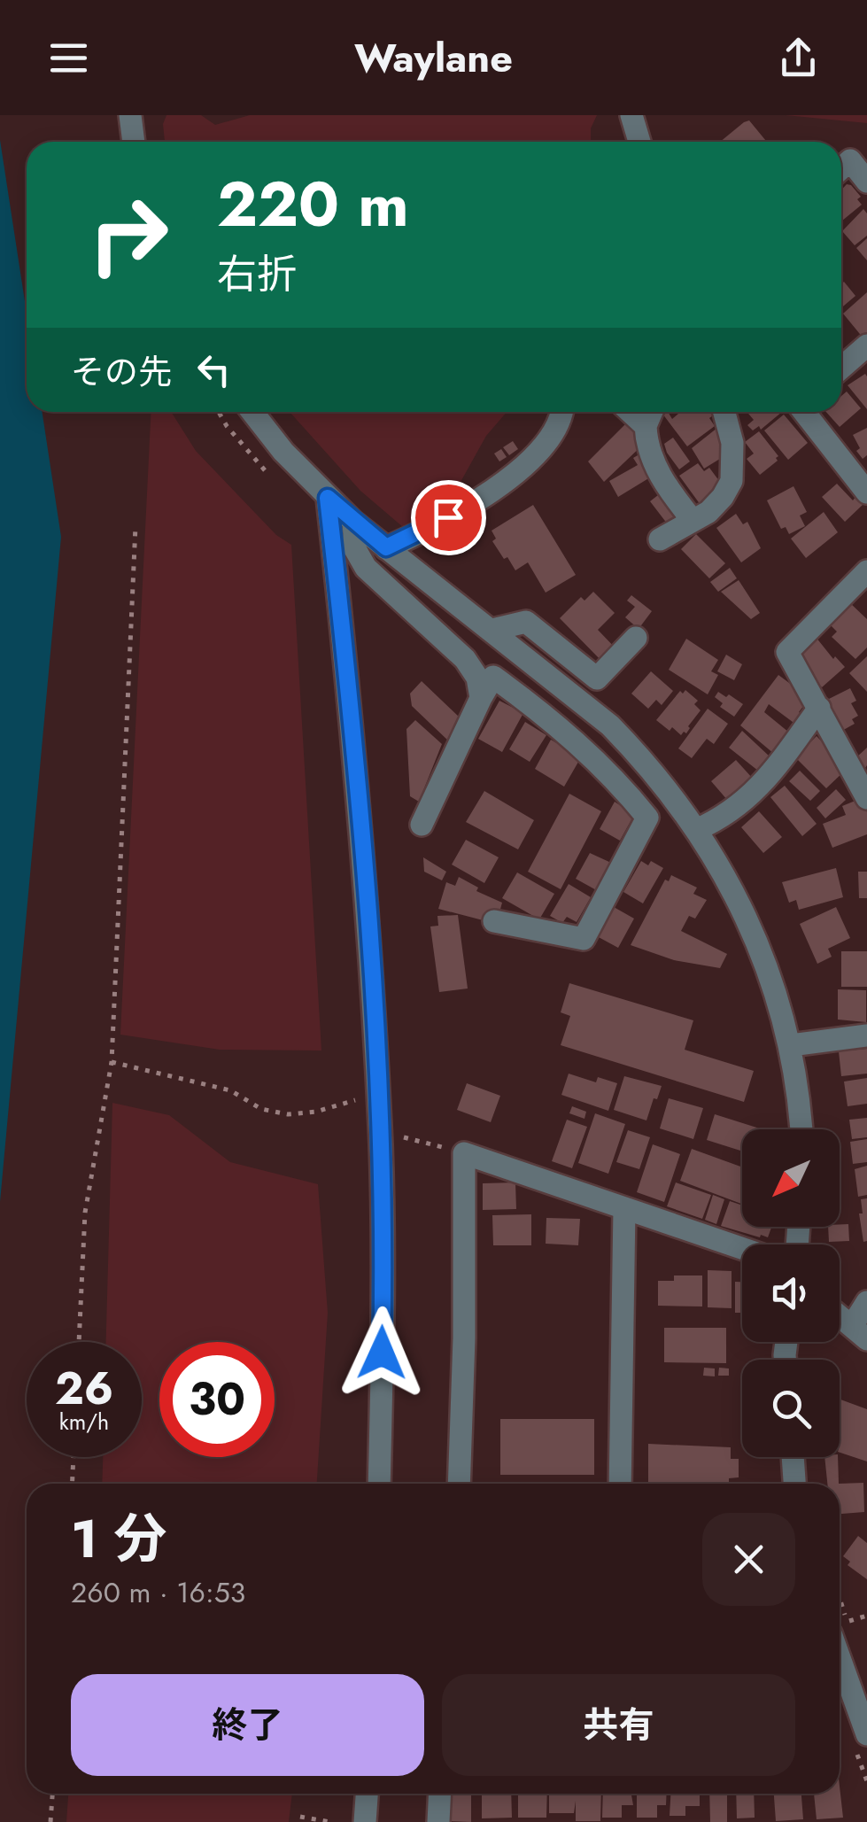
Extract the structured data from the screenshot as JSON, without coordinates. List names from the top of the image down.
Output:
{
  "north": "bottom left",
  "page": {
    "header": "Waylane",
    "turn": ["220 m", "右折"],
    "then": "その先",
    "speed": "26 km/h",
    "limit": "30",
    "heading": ["1 分", "260 m · 16:53"],
    "buttons": ["終了", "共有"]
  }
}
